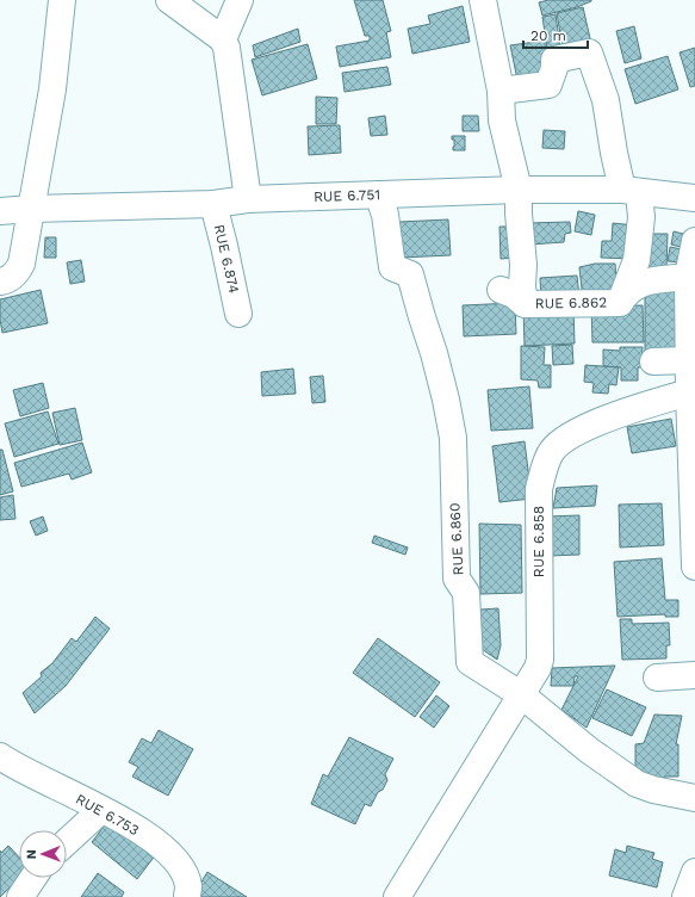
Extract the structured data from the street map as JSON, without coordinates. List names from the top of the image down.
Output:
{
  "streets": {
    "street": [
      "RUE 6.751",
      "RUE 6.874",
      "RUE 6.862",
      "RUE 6.860",
      "RUE 6.858",
      "RUE 6.753"
    ]
  },
  "crossings": [
    ["RUE 6.751", "RUE 6.874"],
    ["RUE 6.751", "RUE 6.862"],
    ["RUE 6.751", "RUE 6.860"],
    ["RUE 6.860", "RUE 6.858"]
  ],
  "scale_bar": "20 m",
  "north": "left"
}
